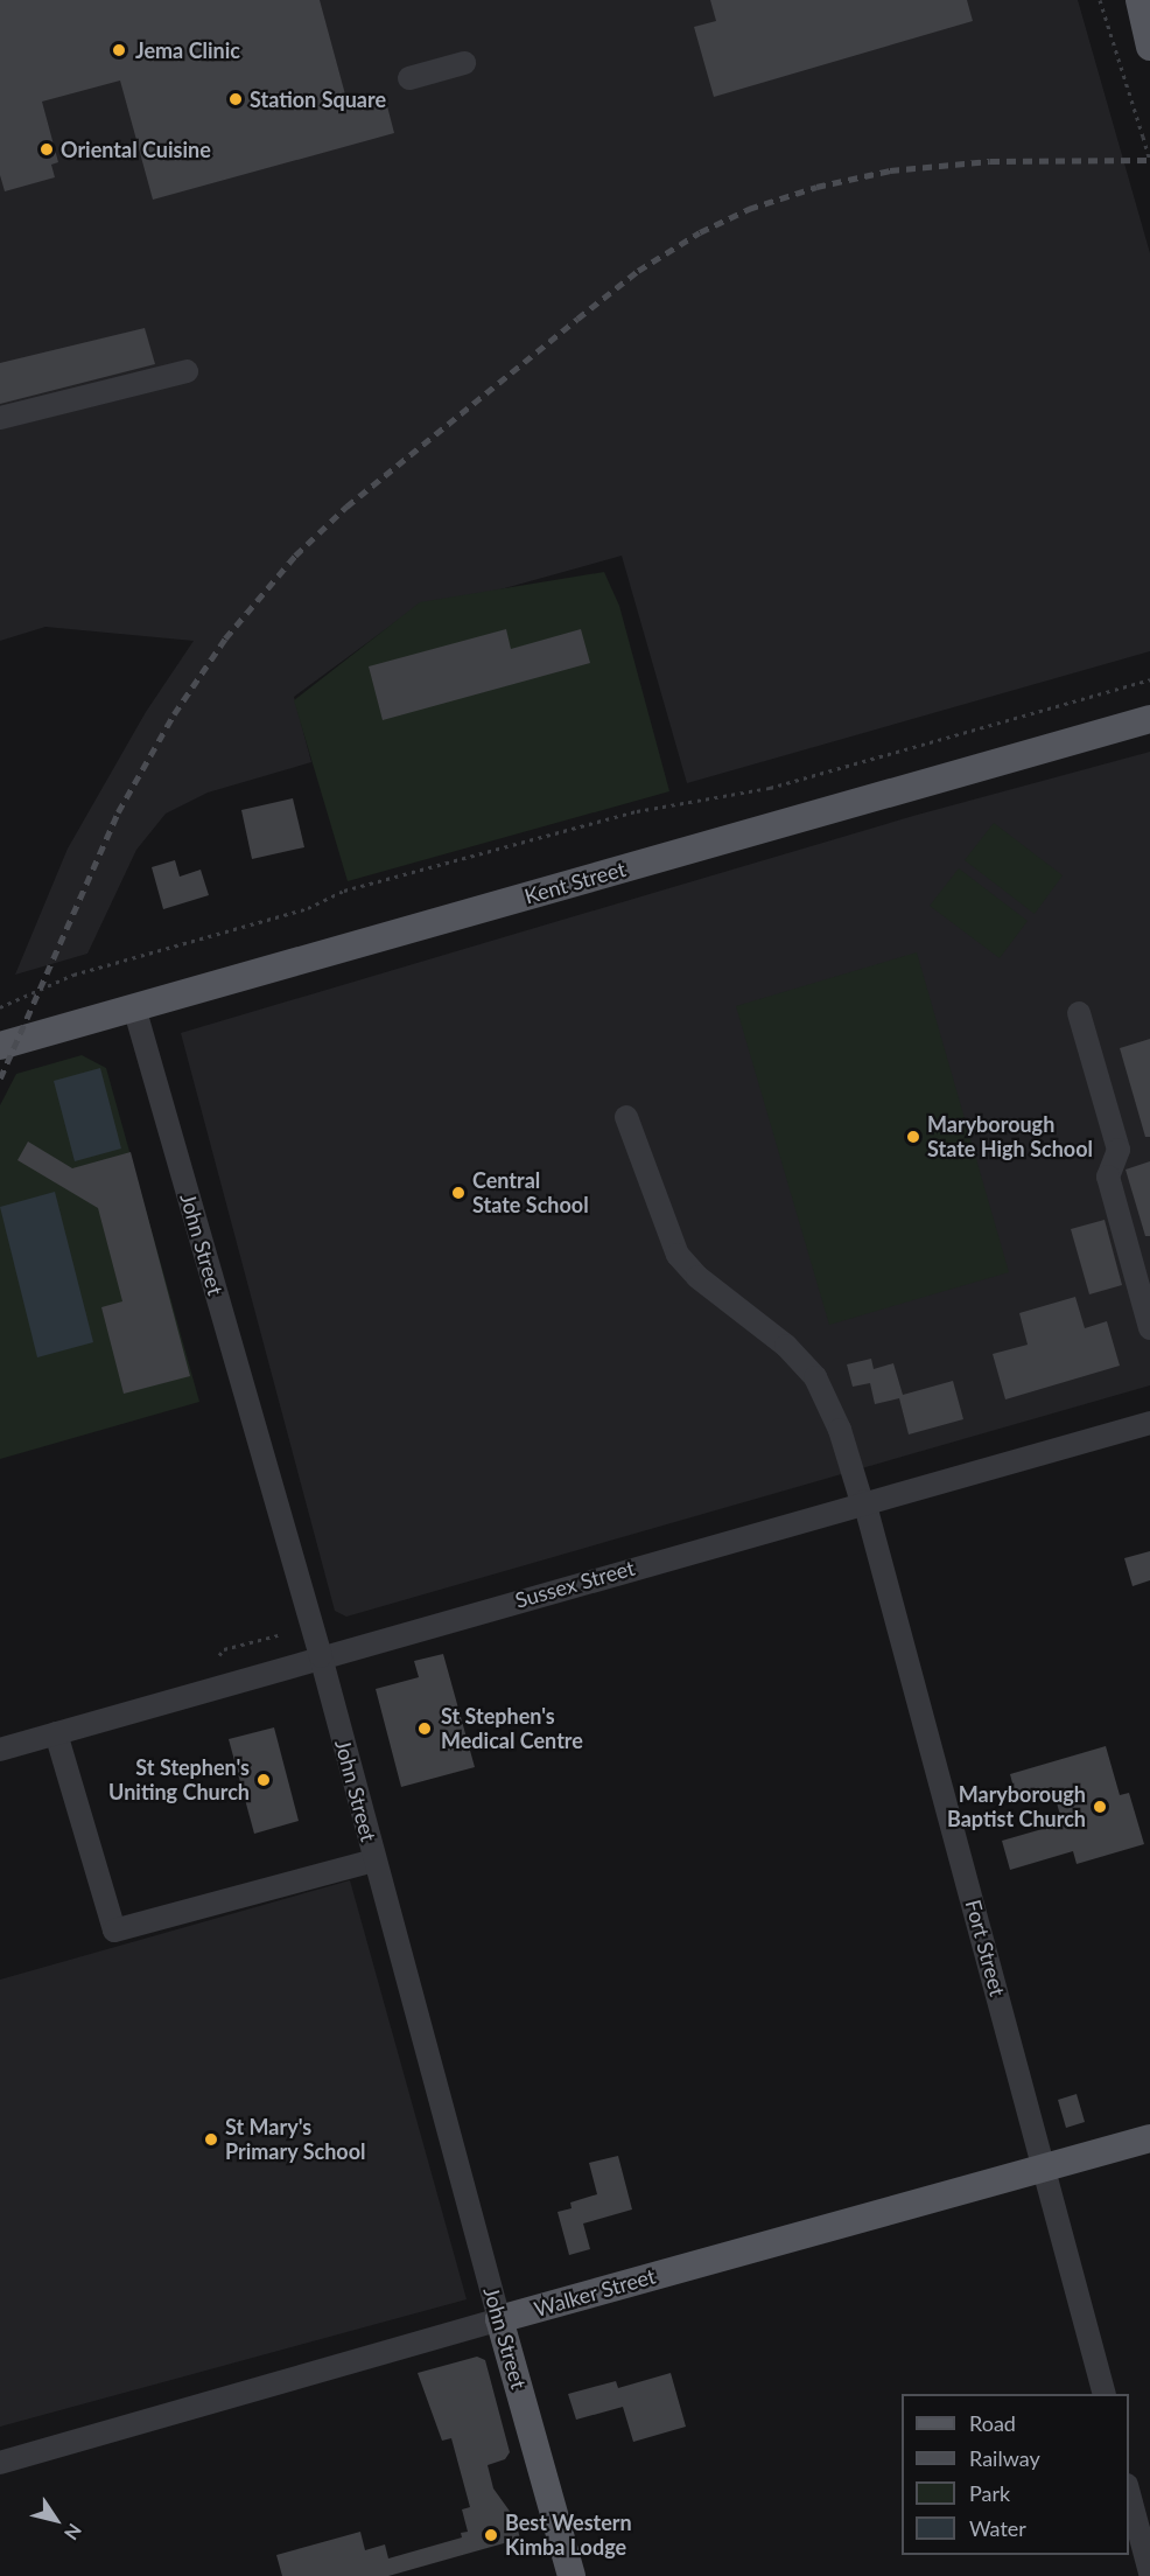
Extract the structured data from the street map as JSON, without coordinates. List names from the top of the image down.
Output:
{
  "streets": {
    "main road": ["Kent Street", "John Street", "Walker Street"],
    "street": ["Sussex Street", "Fort Street"]
  },
  "crossings": [
    ["Kent Street", "John Street"],
    ["John Street", "Sussex Street"],
    ["John Street", "Walker Street"],
    ["Sussex Street", "Fort Street"],
    ["Fort Street", "Walker Street"]
  ],
  "places": [
    "Jema Clinic",
    "Station Square",
    "Oriental Cuisine",
    "Maryborough State High School",
    "Central State School",
    "St Stephen's Medical Centre",
    "St Stephen's Uniting Church",
    "Maryborough Baptist Church",
    "St Mary's Primary School",
    "Best Western Kimba Lodge"
  ],
  "legend": [
    "Road",
    "Railway",
    "Park",
    "Water"
  ],
  "north": "bottom right"
}
